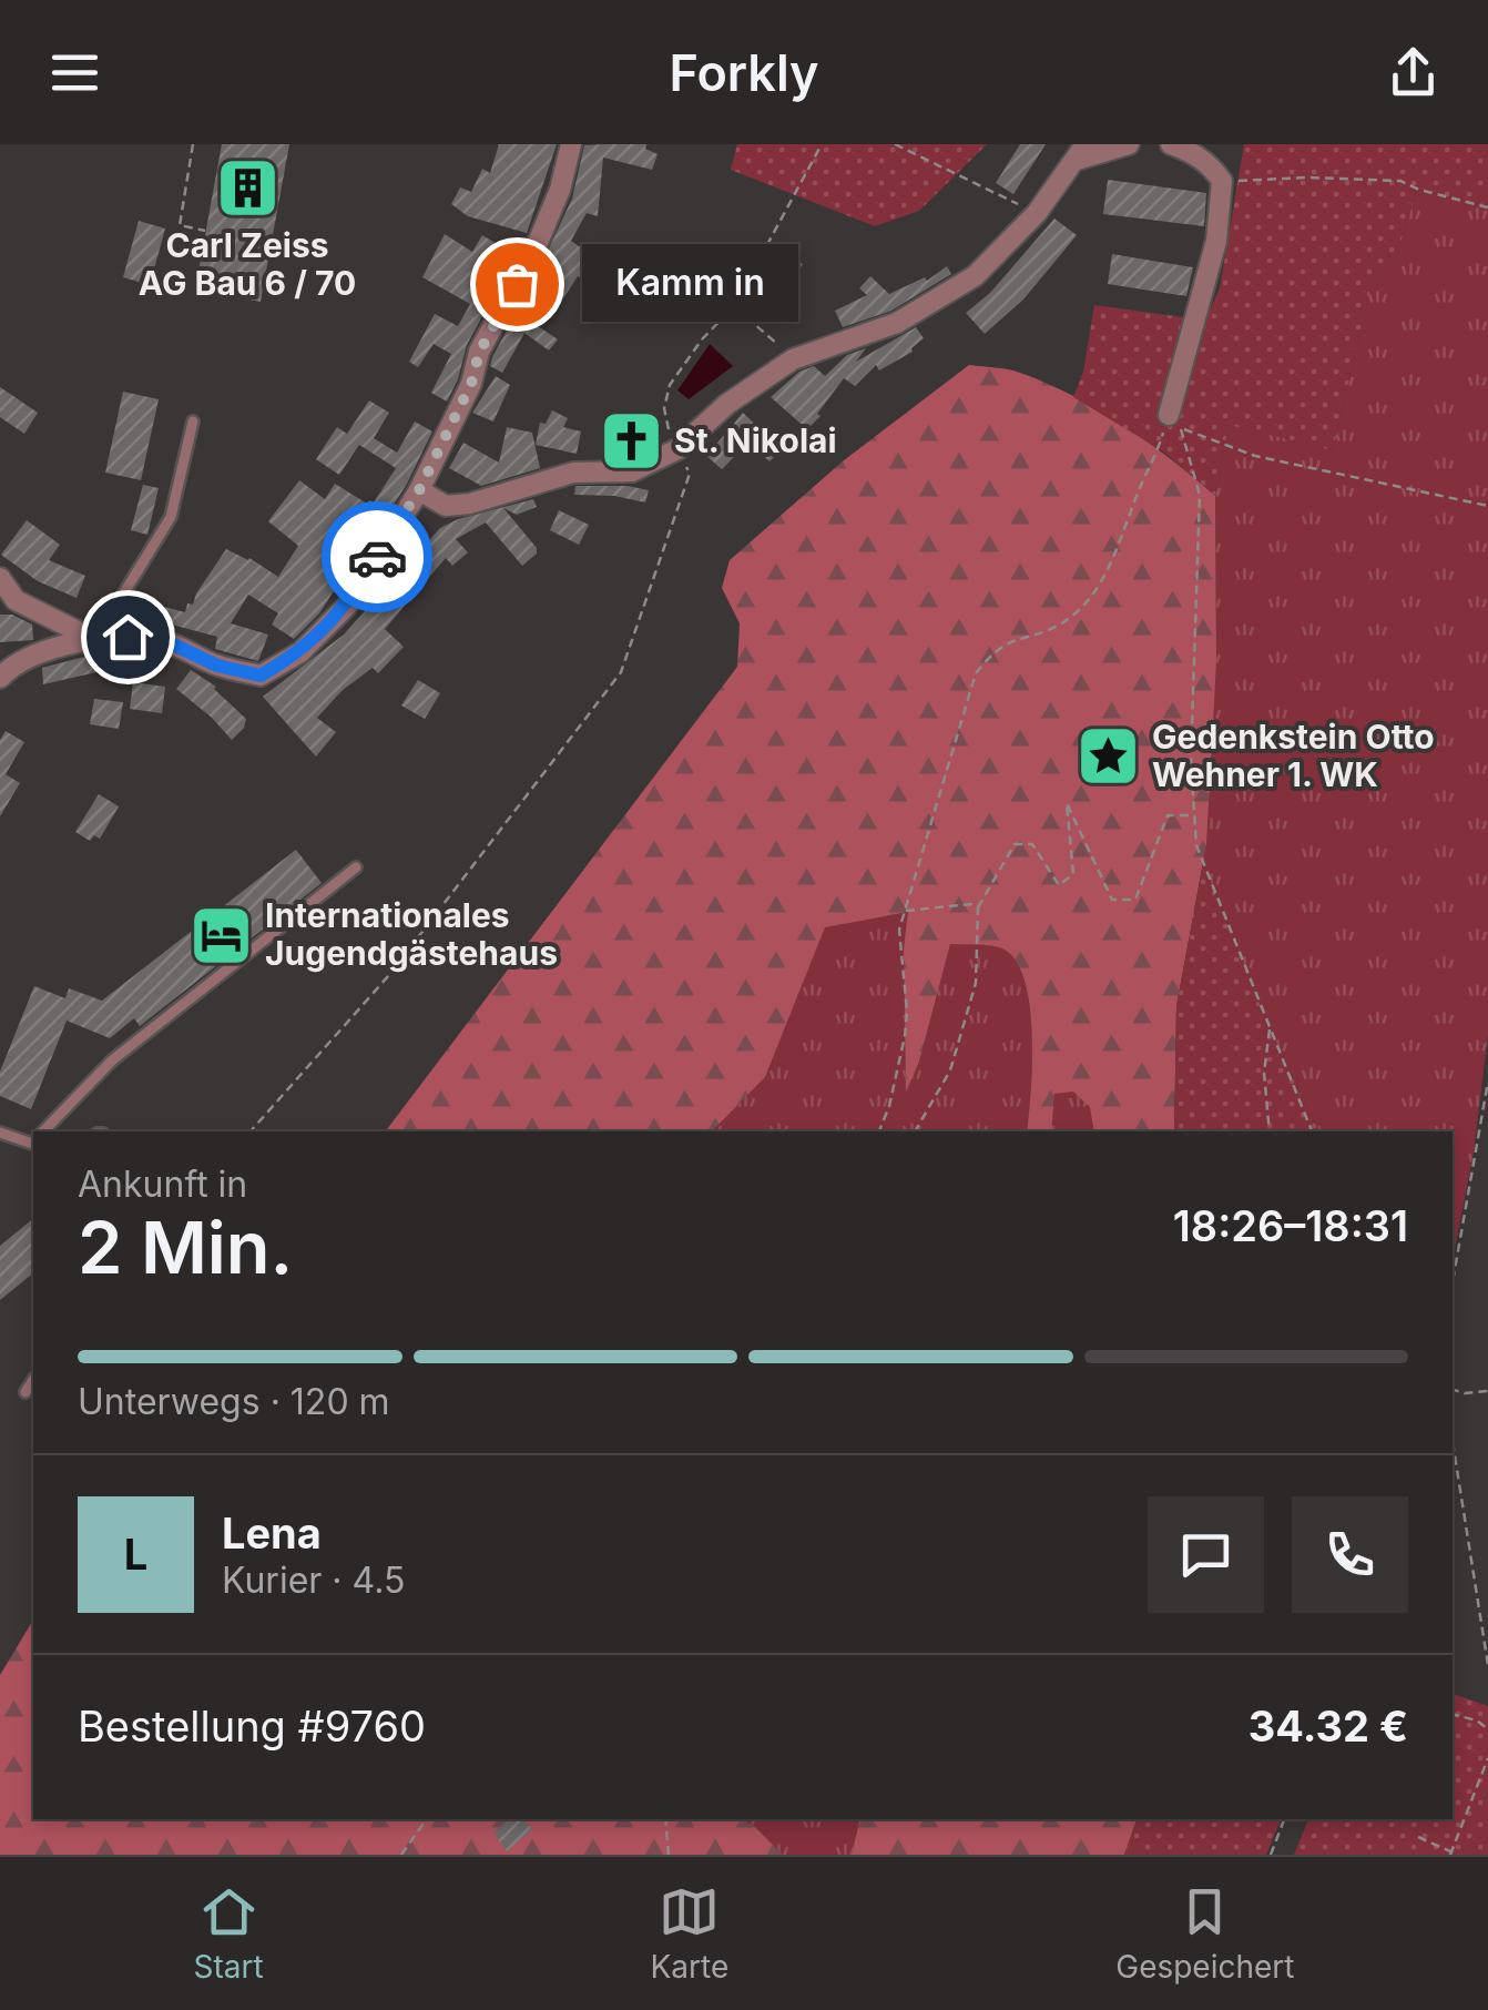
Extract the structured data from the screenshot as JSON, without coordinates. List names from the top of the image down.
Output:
{
  "places": {
    "building": ["Carl Zeiss AG Bau 6 / 70"],
    "other": ["Kamm in"],
    "church": ["St. Nikolai"],
    "place": ["Gedenkstein Otto Wehner 1. WK"],
    "hotel": ["Internationales Jugendgästehaus"]
  },
  "page": {
    "header": "Forkly",
    "bubble": "Kamm in",
    "heading": ["2 Min.", "Ankunft in", "18:26–18:31"],
    "panel": [
      "Lena",
      "Kurier · 4.5",
      "Bestellung #9760",
      "34.32 €"
    ],
    "bar": "Unterwegs · 120 m",
    "round": "L",
    "tabs": ["Start", "Karte", "Gespeichert"]
  }
}
